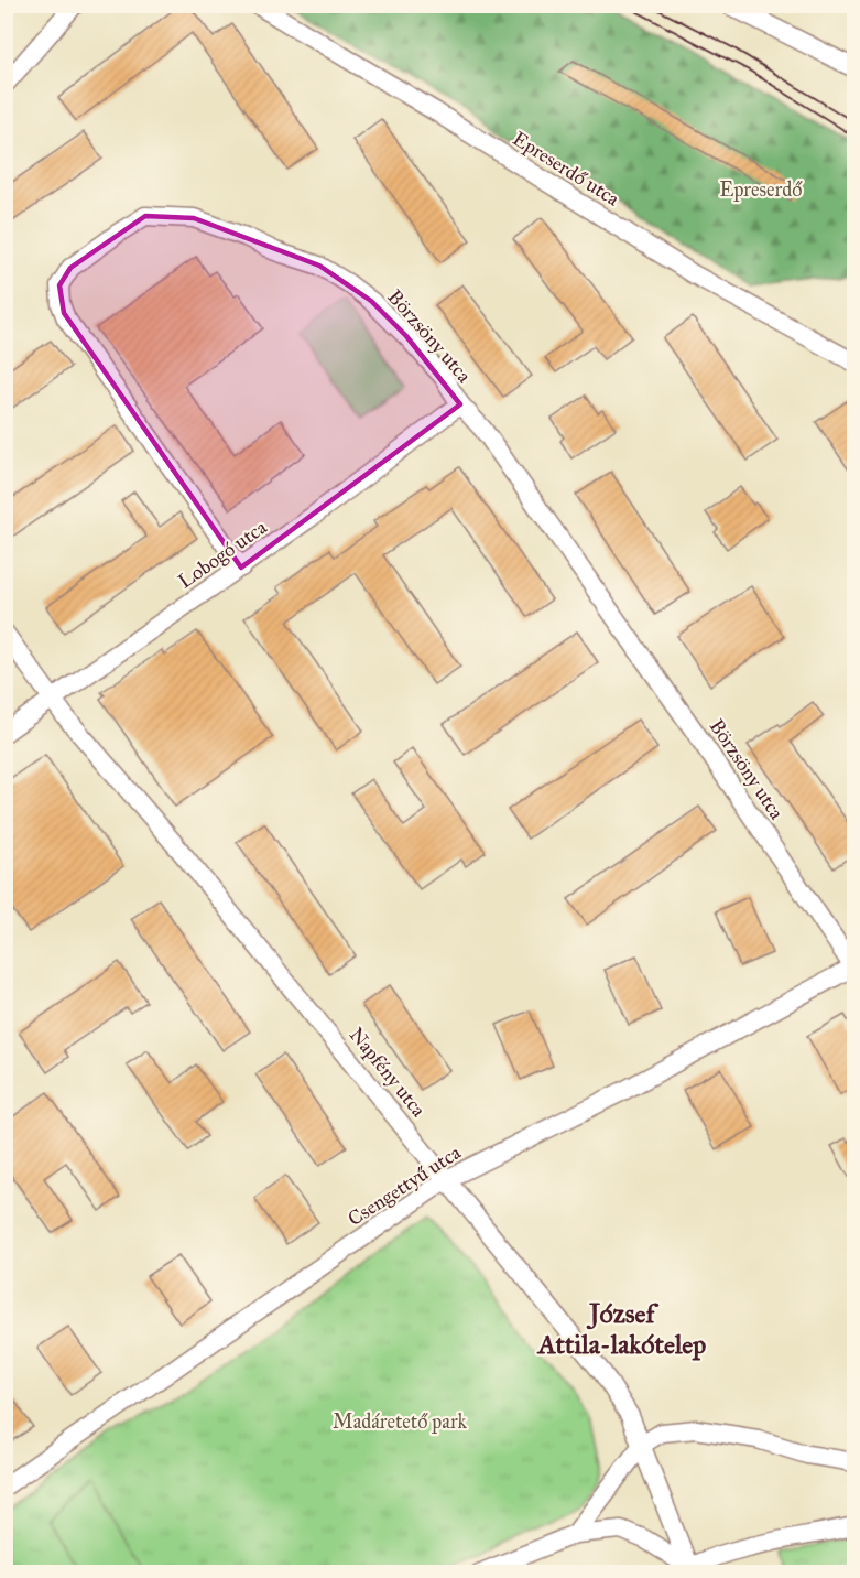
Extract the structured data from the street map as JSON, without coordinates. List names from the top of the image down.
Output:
{
  "streets": {
    "street": [
      "Epreserdő utca",
      "Börzsöny utca",
      "Lobogó utca",
      "Napfény utca",
      "Csengettyű utca"
    ]
  },
  "crossings": [
    ["Börzsöny utca", "Lobogó utca"],
    ["Börzsöny utca", "Csengettyű utca"],
    ["Lobogó utca", "Napfény utca"],
    ["Napfény utca", "Csengettyű utca"]
  ],
  "districts": ["József Attila-lakótelep"],
  "parks": ["Epreserdő", "Madáretető park"]
}
